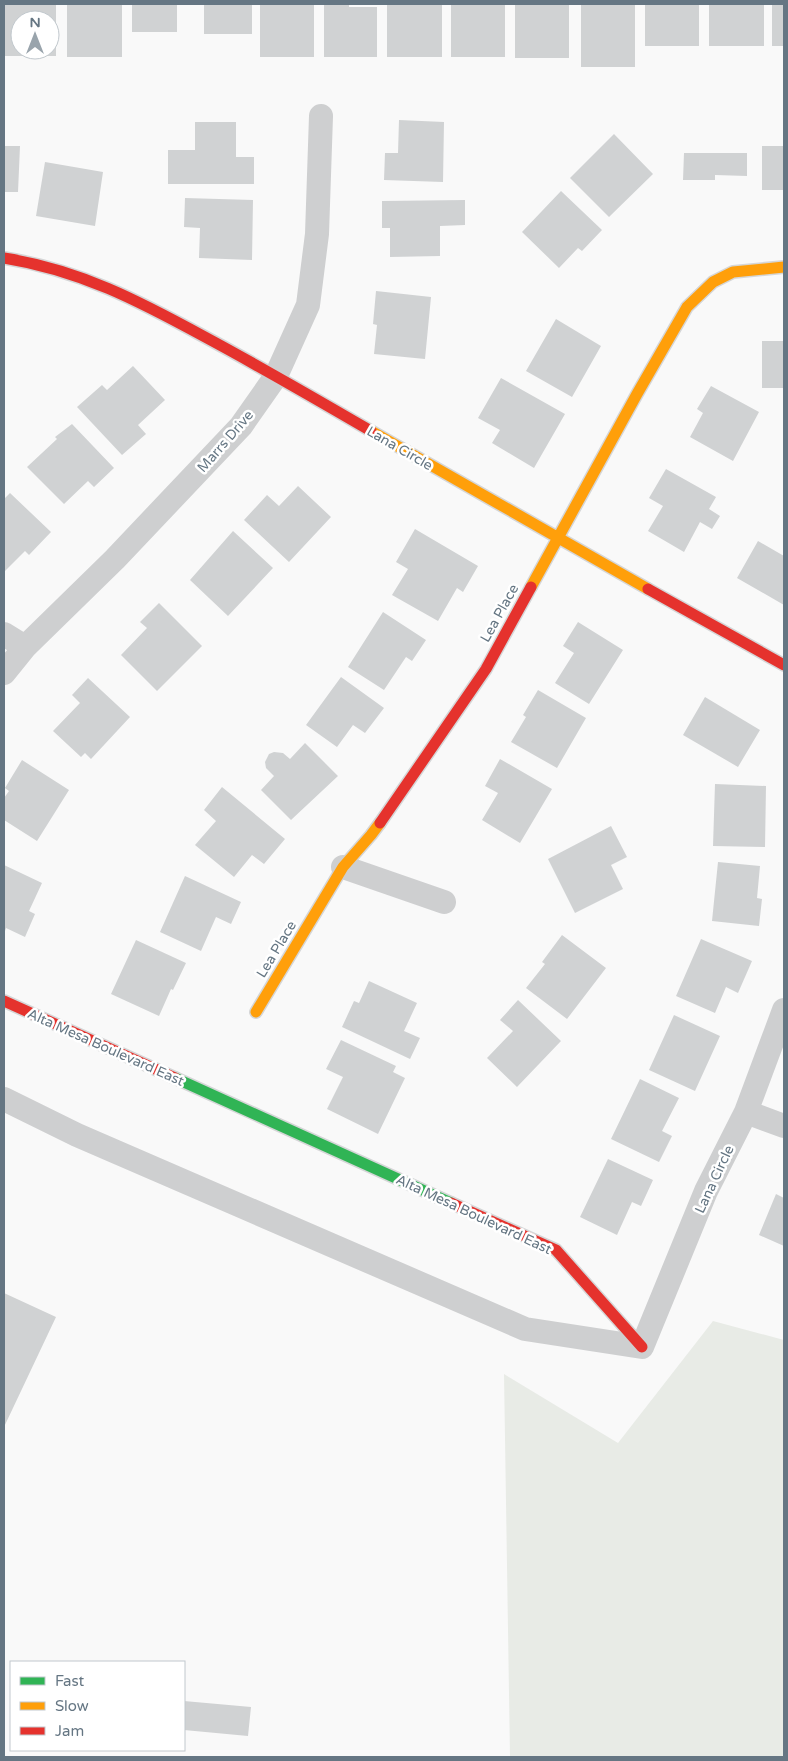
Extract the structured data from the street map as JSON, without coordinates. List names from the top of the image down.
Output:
{
  "streets": {
    "street": [
      "Marrs Drive",
      "Lana Circle",
      "Lea Place",
      "Alta Mesa Boulevard East"
    ]
  },
  "crossings": [
    ["Marrs Drive", "Lana Circle"],
    ["Lana Circle", "Lea Place"],
    ["Lana Circle", "Alta Mesa Boulevard East"]
  ],
  "legend": ["Fast", "Slow", "Jam"],
  "north": "top"
}
